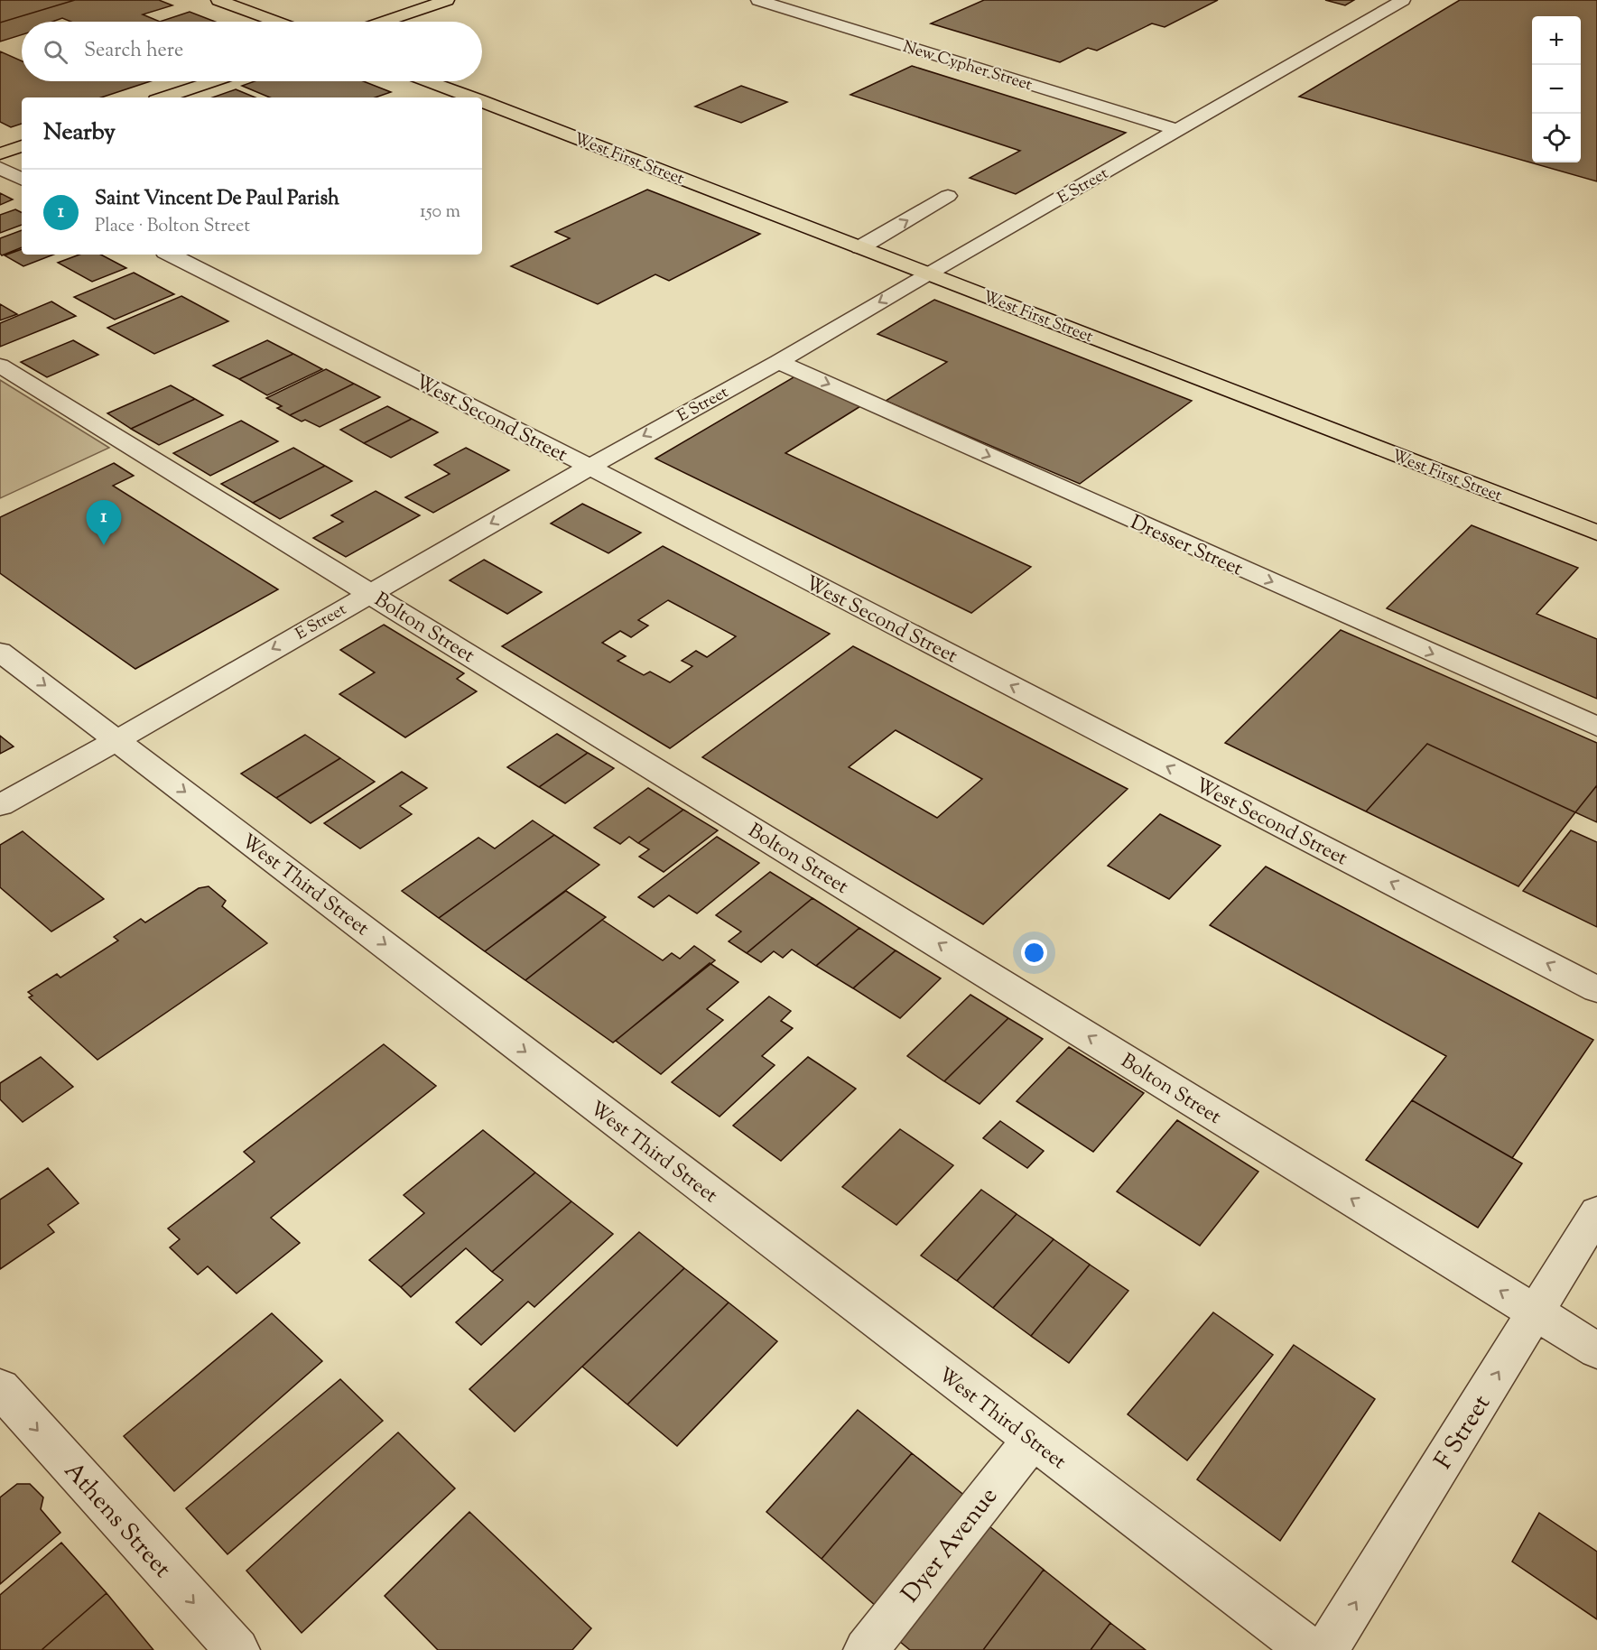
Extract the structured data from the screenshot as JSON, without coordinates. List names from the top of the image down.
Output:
{
  "streets": {
    "main road": ["West First Street"],
    "street": [
      "New Cypher Street",
      "E Street",
      "West Second Street",
      "Dresser Street",
      "Bolton Street",
      "West Third Street",
      "F Street",
      "Athens Street",
      "Dyer Avenue"
    ]
  },
  "crossings": [
    ["New Cypher Street", "E Street"],
    ["West First Street", "E Street"],
    ["E Street", "West Second Street"],
    ["E Street", "Dresser Street"],
    ["E Street", "Bolton Street"],
    ["E Street", "West Third Street"],
    ["Bolton Street", "F Street"],
    ["West Third Street", "Dyer Avenue"]
  ],
  "one_way": [
    "E Street",
    "West Second Street",
    "Dresser Street",
    "Bolton Street",
    "West Third Street",
    "F Street",
    "Athens Street"
  ],
  "page": {
    "map_buttons": ["+", "−"],
    "search": "Search here",
    "heading": "Nearby",
    "list": [
      {
        "mark": "1",
        "name": "Saint Vincent De Paul Parish",
        "note": "Place · Bolton Street",
        "value": "150 m"
      }
    ],
    "pins": "1"
  }
}
